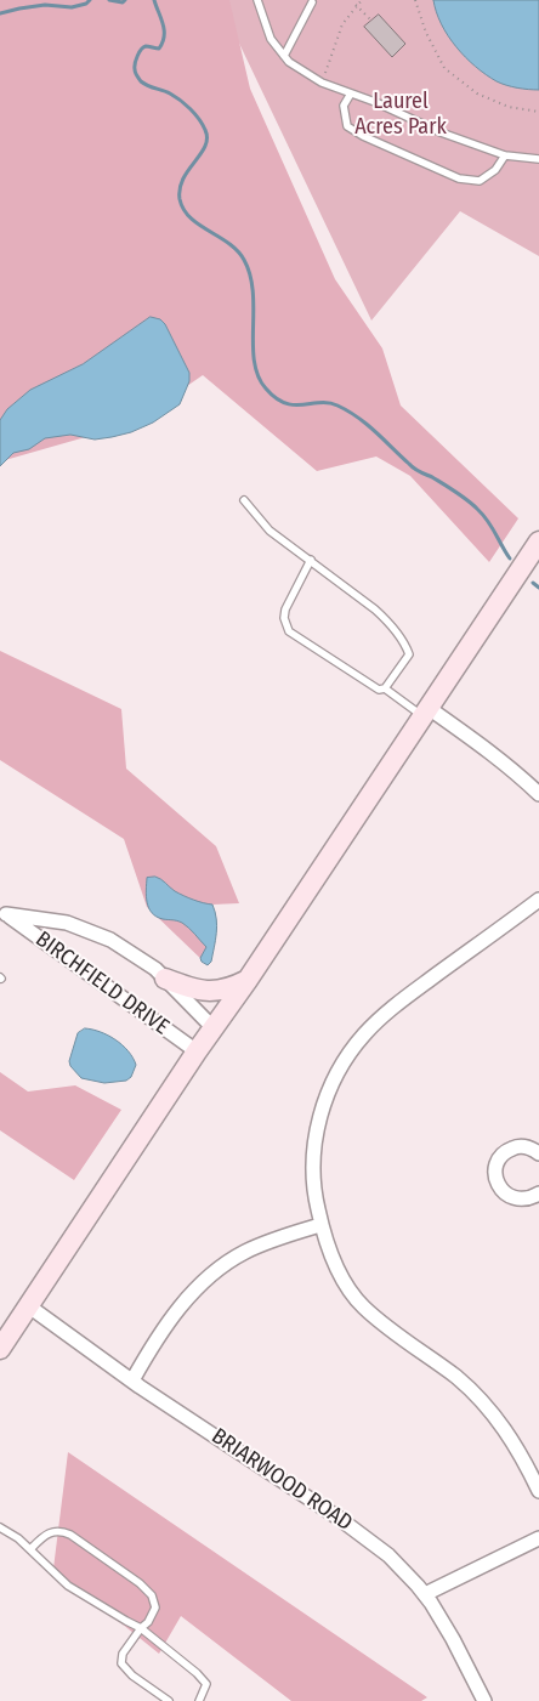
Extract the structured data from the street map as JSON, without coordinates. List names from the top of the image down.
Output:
{
  "streets": {
    "street": ["BIRCHFIELD DRIVE", "BRIARWOOD ROAD"]
  },
  "parks": ["Laurel Acres Park"]
}
